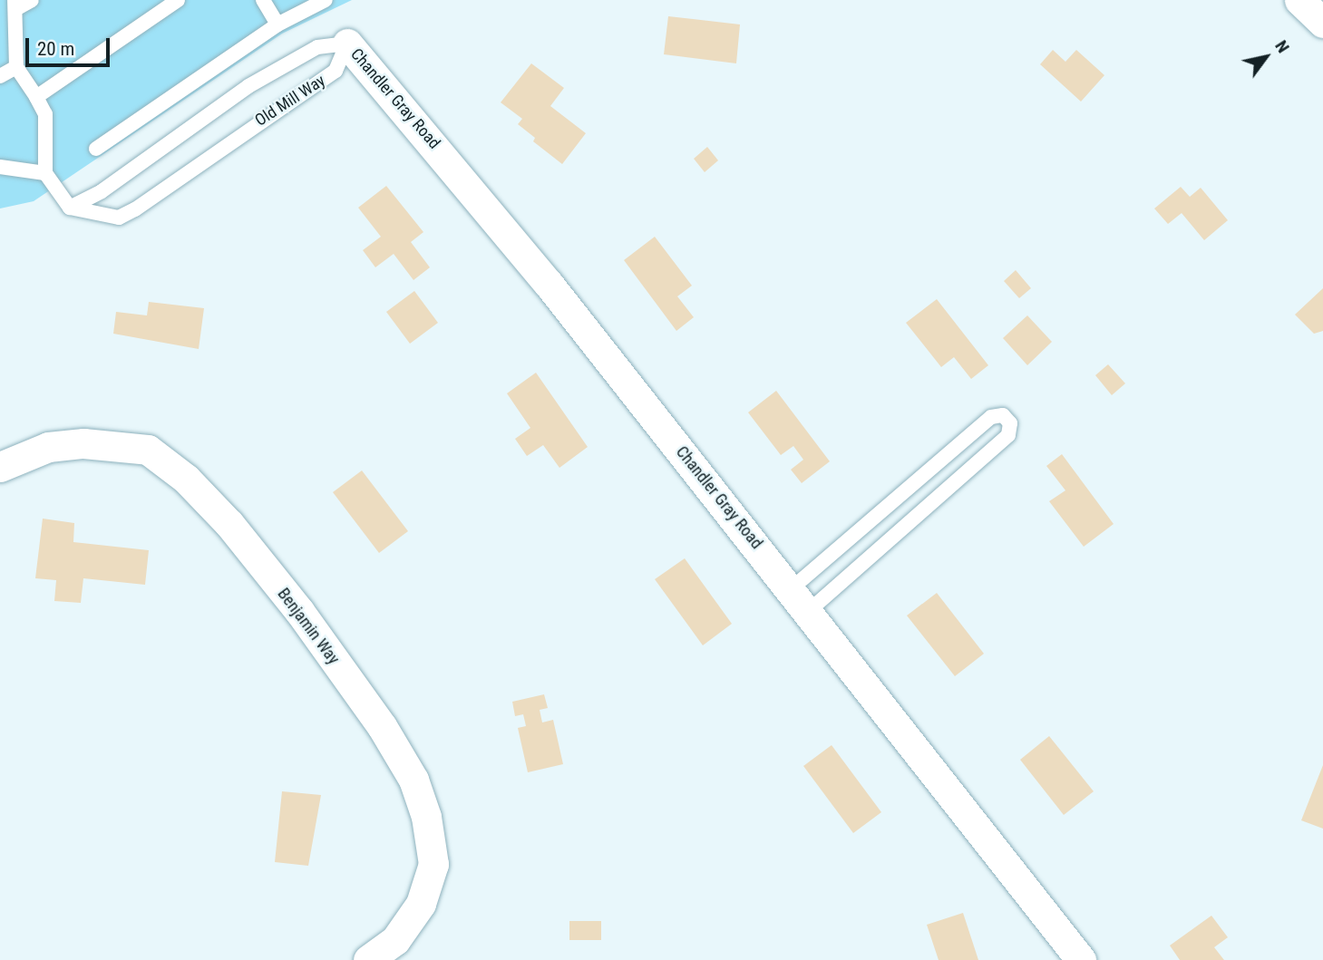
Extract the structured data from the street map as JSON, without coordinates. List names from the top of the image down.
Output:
{
  "streets": {
    "street": ["Chandler Gray Road", "Benjamin Way"],
    "lane": ["Old Mill Way"]
  },
  "crossings": [
    ["Chandler Gray Road", "Old Mill Way"]
  ],
  "scale_bar": "20 m",
  "north": "top right"
}
